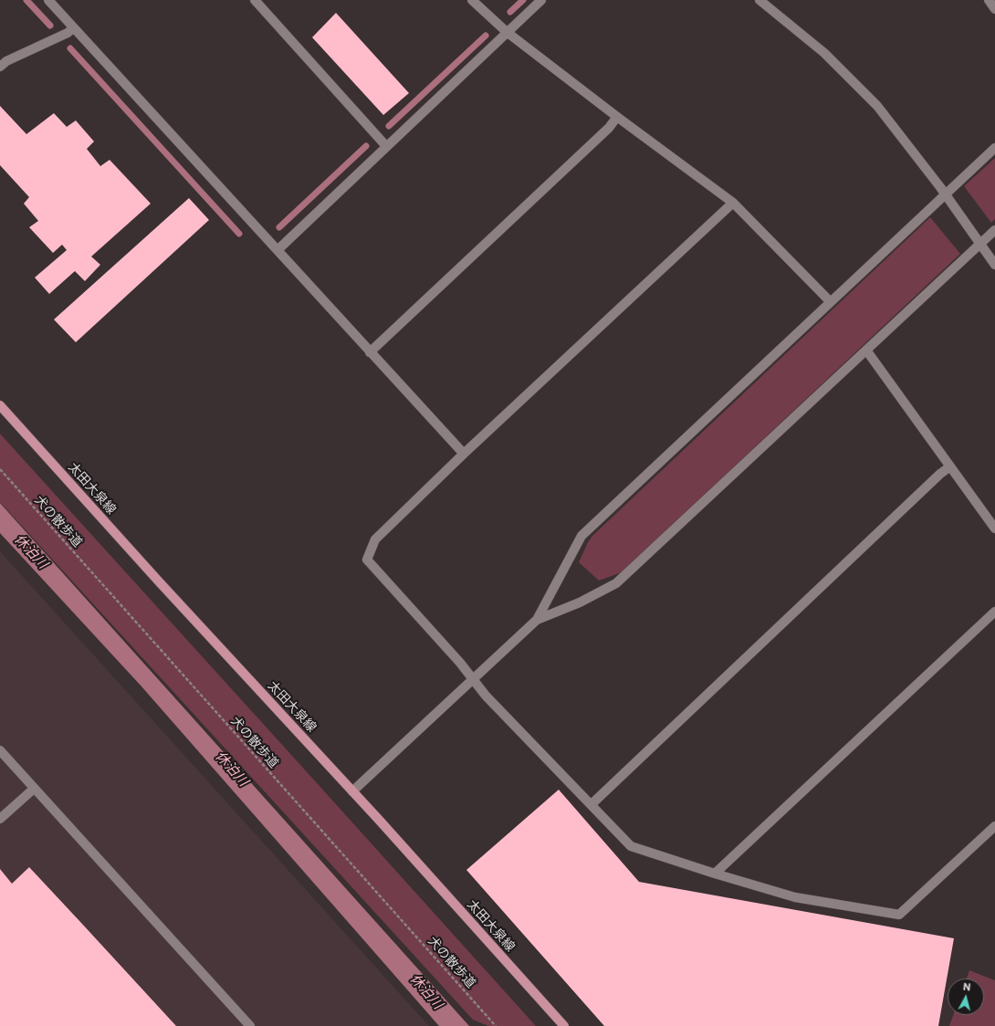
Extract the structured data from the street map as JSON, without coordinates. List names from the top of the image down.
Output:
{
  "streets": {
    "main road": ["太田大泉線"],
    "path": ["犬の散歩道"]
  },
  "water": ["休泊川"],
  "north": "top"
}
